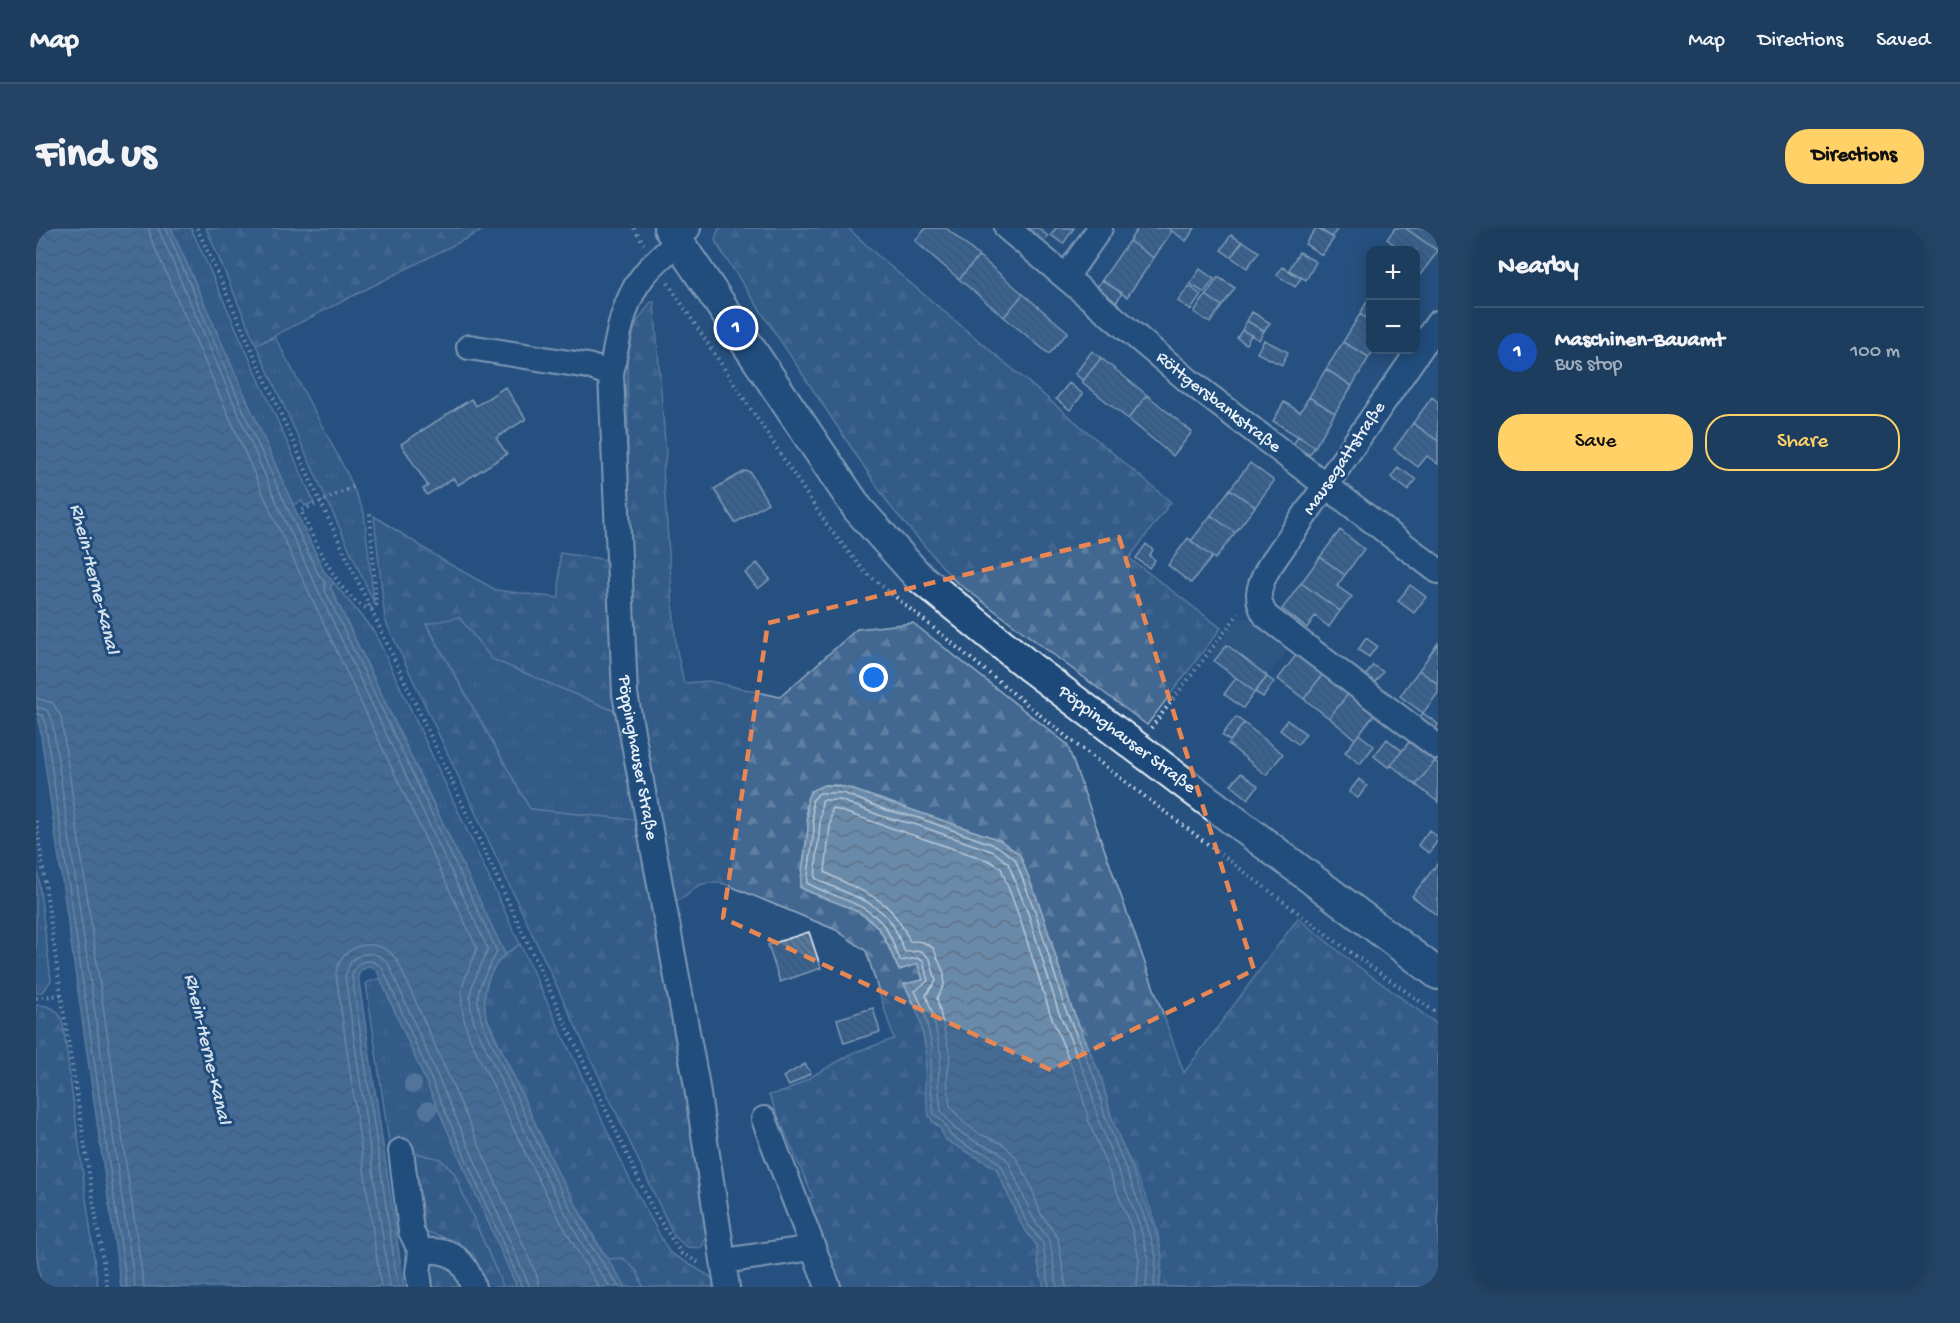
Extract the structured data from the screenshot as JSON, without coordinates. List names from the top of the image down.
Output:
{
  "streets": {
    "main road": ["Pöppinghauser Straße"],
    "street": ["Röttgersbankstraße", "Mausegattstraße"]
  },
  "crossings": [
    ["Röttgersbankstraße", "Mausegattstraße"]
  ],
  "water": ["Rhein-Herne-Kanal"],
  "page": {
    "header": "Map",
    "nav": ["Map", "Directions", "Saved"],
    "buttons": [
      "Directions",
      ["Save", "Share"]
    ],
    "title": "Find us",
    "heading": "Nearby",
    "map_buttons": ["+", "−"],
    "pins": "1",
    "list": [
      {
        "mark": "1",
        "name": "Maschinen-Bauamt",
        "note": "Bus stop",
        "value": "100 m"
      }
    ]
  }
}
